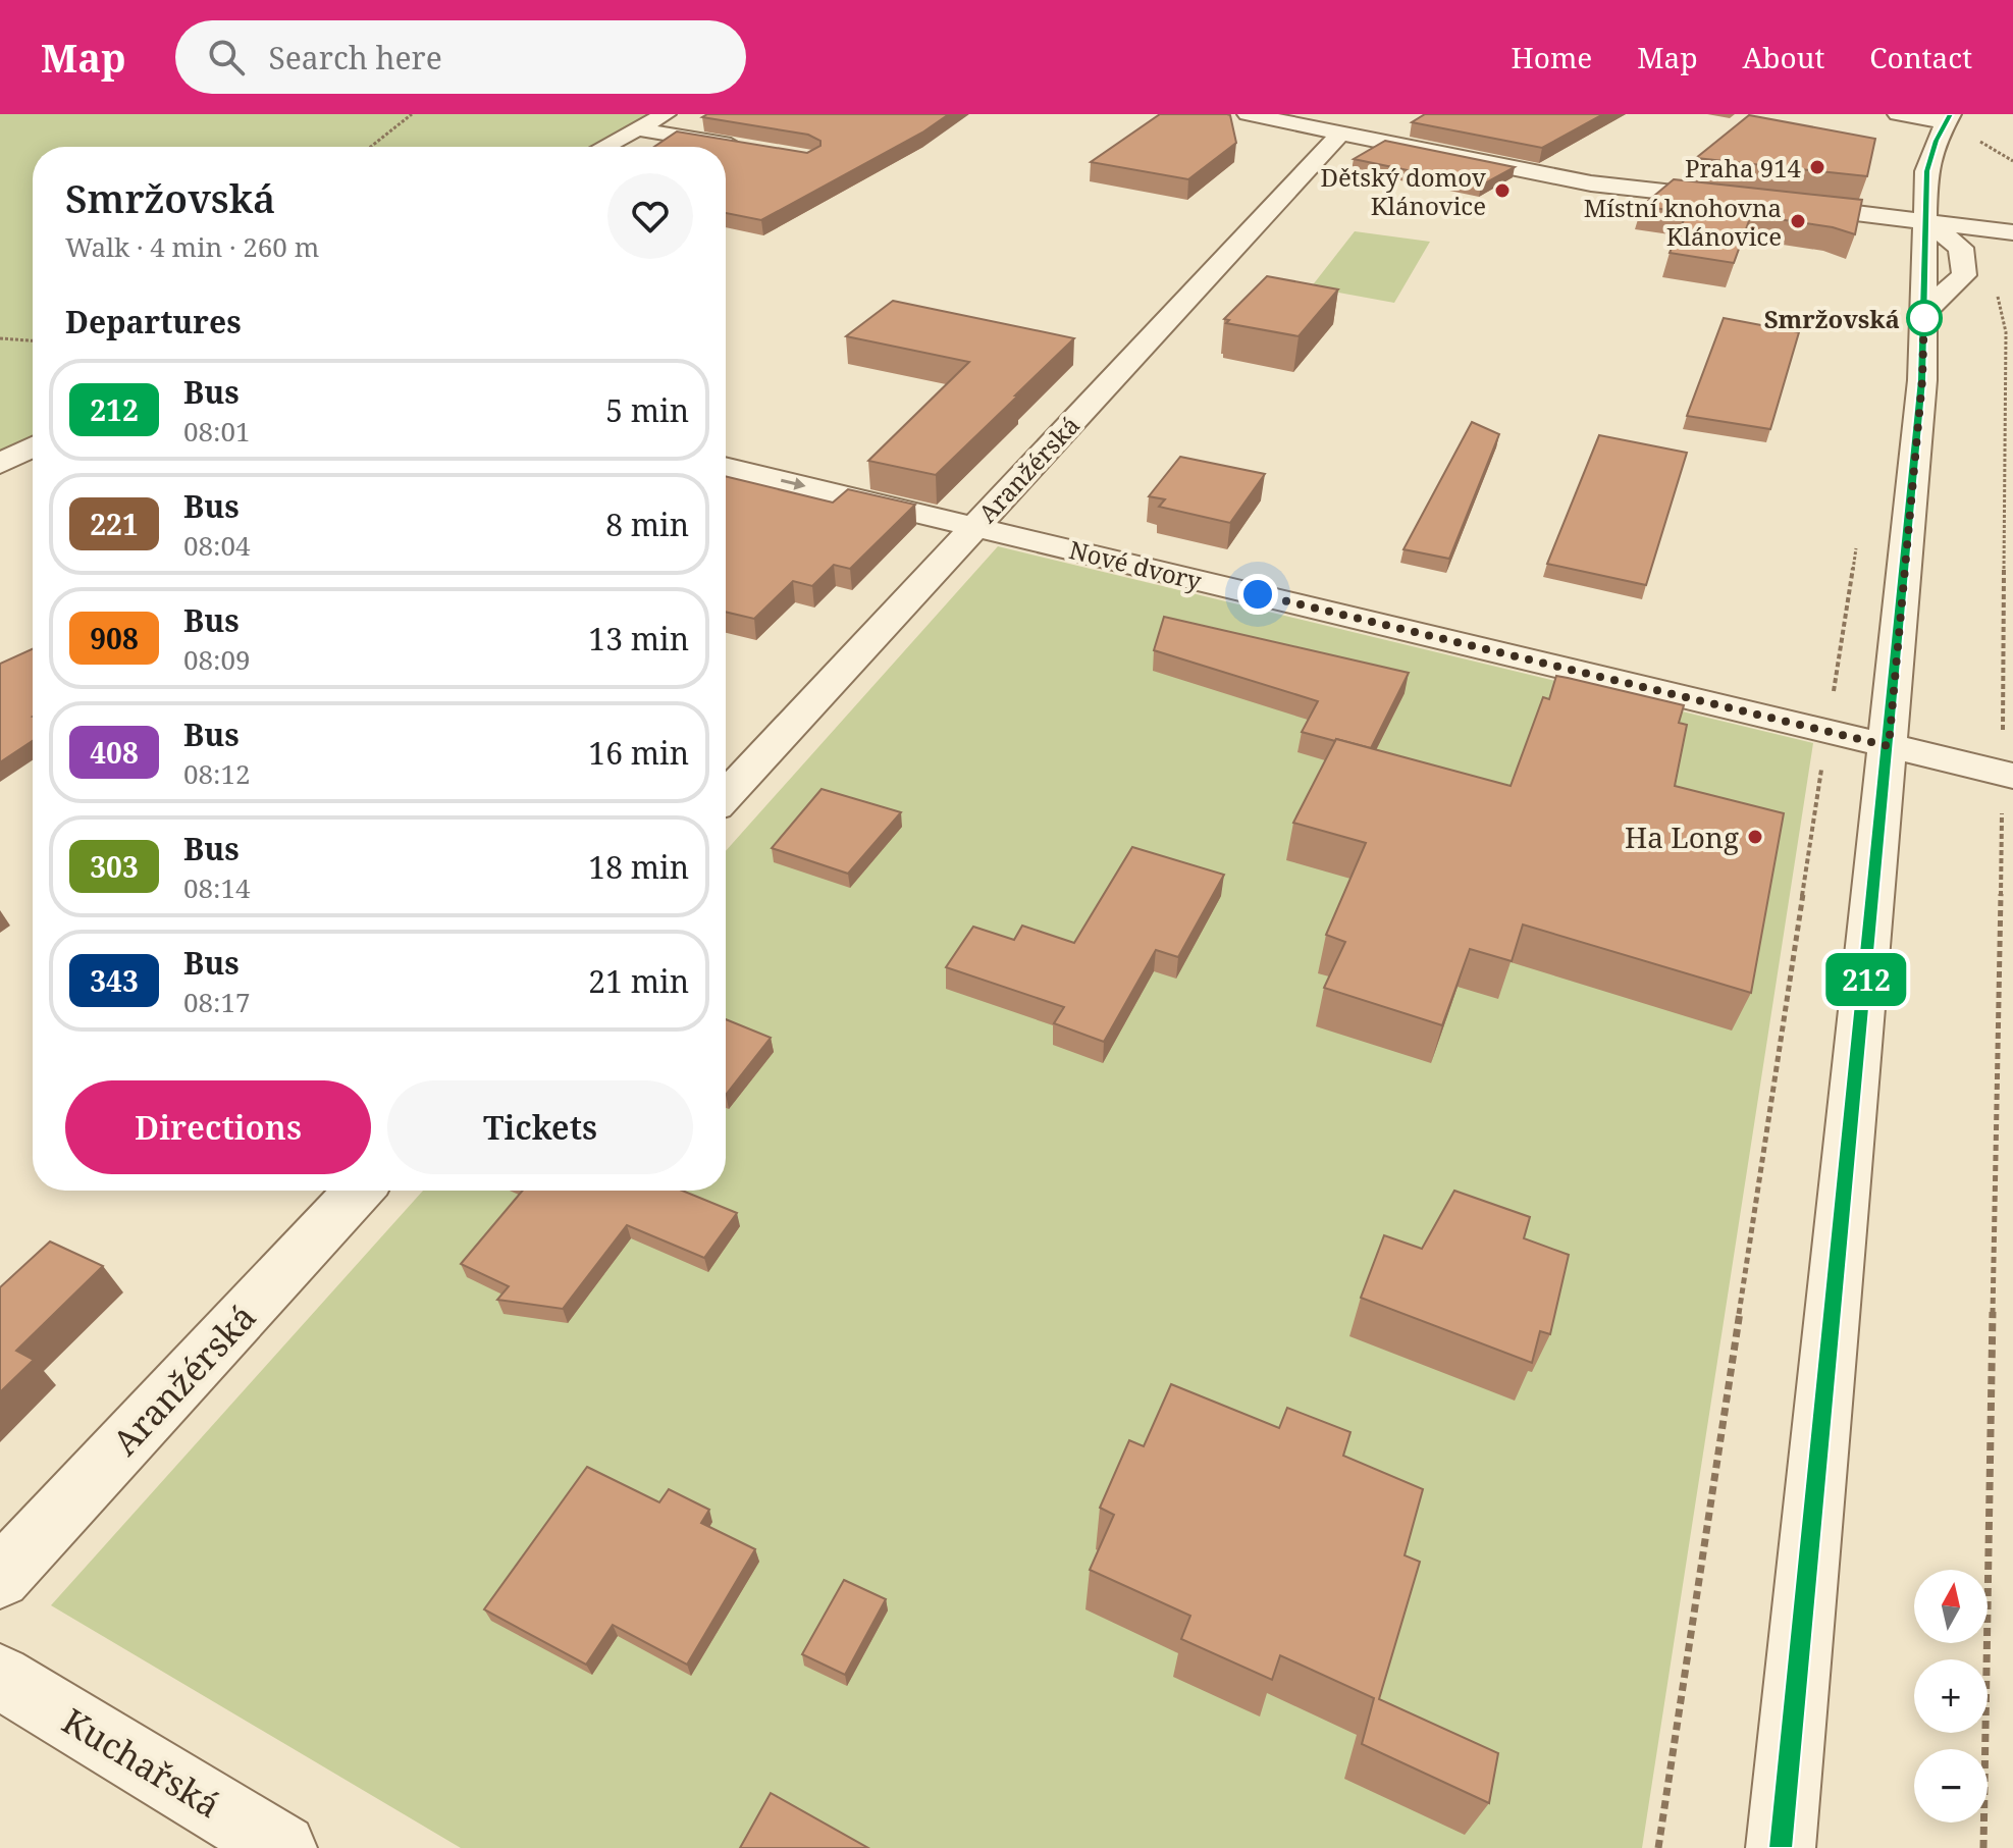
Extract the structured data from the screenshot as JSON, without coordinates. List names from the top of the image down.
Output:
{
  "streets": {
    "street": ["Aranžérská", "Nové dvory", "Kuchařská"]
  },
  "crossings": [
    ["Aranžérská", "Nové dvory"]
  ],
  "places": [
    "Praha 914",
    "Dětský domov Klánovice",
    "Místní knohovna Klánovice",
    "Smržovská",
    "Ha Long"
  ],
  "lines": ["bus line 212"],
  "north": "top",
  "page": {
    "header": "Map",
    "search": "Search here",
    "nav": [
      "Home",
      "Map",
      "About",
      "Contact"
    ],
    "on_map": "212",
    "heading": [
      ["Smržovská", "Walk · 4 min · 260 m"],
      "Departures"
    ],
    "list": [
      {
        "mark": "212",
        "name": "Bus",
        "note": "08:01",
        "value": "5 min"
      },
      {
        "mark": "221",
        "name": "Bus",
        "note": "08:04",
        "value": "8 min"
      },
      {
        "mark": "908",
        "name": "Bus",
        "note": "08:09",
        "value": "13 min"
      },
      {
        "mark": "408",
        "name": "Bus",
        "note": "08:12",
        "value": "16 min"
      },
      {
        "mark": "303",
        "name": "Bus",
        "note": "08:14",
        "value": "18 min"
      },
      {
        "mark": "343",
        "name": "Bus",
        "note": "08:17",
        "value": "21 min"
      }
    ],
    "buttons": ["Directions", "Tickets"],
    "map_buttons": ["+", "−"]
  }
}
